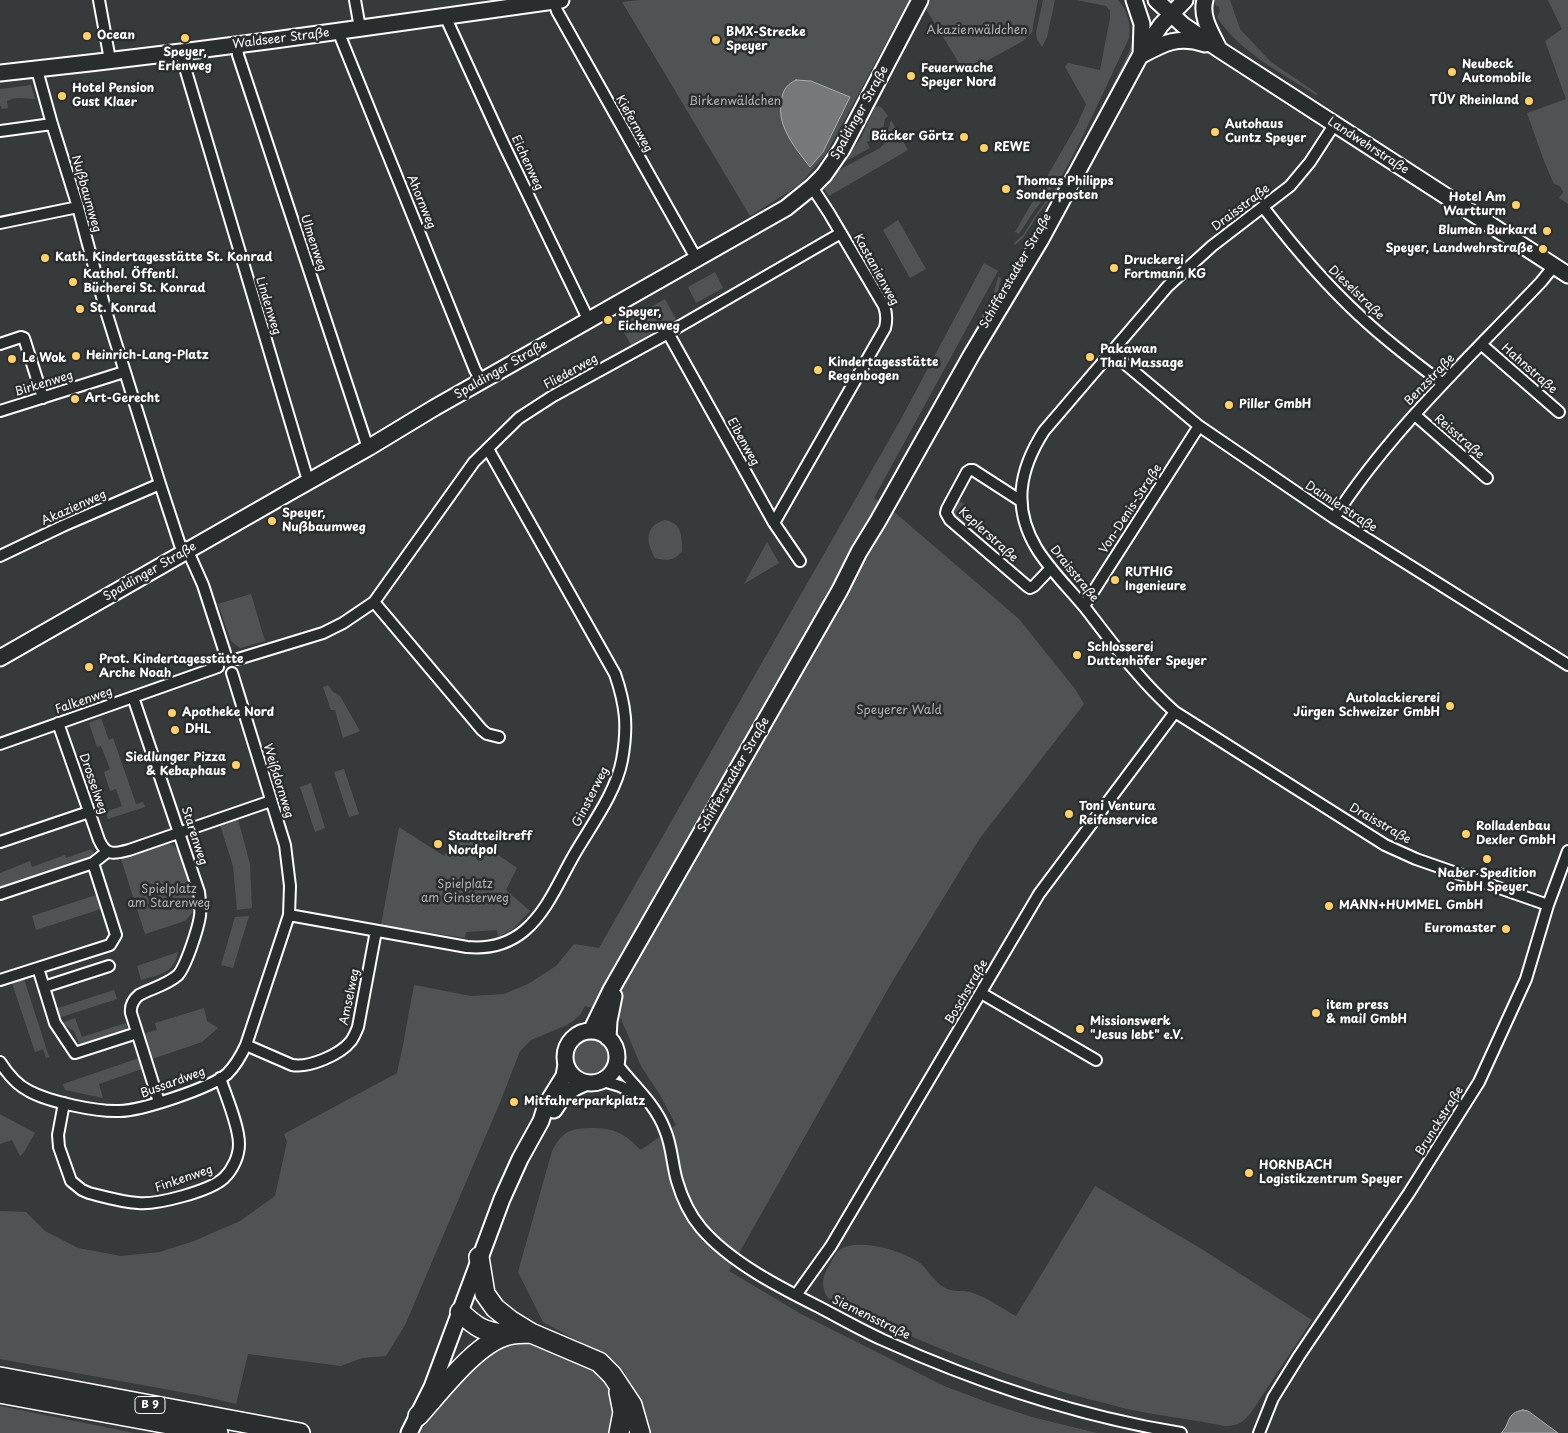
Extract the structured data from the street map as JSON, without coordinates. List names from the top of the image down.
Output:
{
  "streets": {
    "highway": ["B 9"],
    "main road": [
      "Waldseer Straße",
      "Spaldinger Straße",
      "Landwehrstraße",
      "Schifferstadter Straße"
    ],
    "street": [
      "Kiefernweg",
      "Eichenweg",
      "Nußbaumweg",
      "Ahornweg",
      "Draisstraße",
      "Ulmenweg",
      "Kastanienweg",
      "Dieselstraße",
      "Lindenweg",
      "Hahnstraße",
      "Fliederweg",
      "Benzstraße",
      "Birkenweg",
      "Reisstraße",
      "Eibenweg",
      "Daimlerstraße",
      "Akazienweg",
      "Von-Denis-Straße",
      "Keplerstraße",
      "Falkenweg",
      "Weißdornweg",
      "Drosselweg",
      "Ginsterweg",
      "Starenweg",
      "Boschstraße",
      "Amselweg",
      "Bussardweg",
      "Brunckstraße",
      "Finkenweg",
      "Siemensstraße"
    ]
  },
  "crossings": [
    ["Waldseer Straße", "Kiefernweg"],
    ["Waldseer Straße", "Eichenweg"],
    ["Waldseer Straße", "Nußbaumweg"],
    ["Waldseer Straße", "Ahornweg"],
    ["Waldseer Straße", "Ulmenweg"],
    ["Waldseer Straße", "Lindenweg"],
    ["Spaldinger Straße", "Kiefernweg"],
    ["Spaldinger Straße", "Eichenweg"],
    ["Spaldinger Straße", "Nußbaumweg"],
    ["Spaldinger Straße", "Ahornweg"],
    ["Spaldinger Straße", "Ulmenweg"],
    ["Spaldinger Straße", "Kastanienweg"],
    ["Spaldinger Straße", "Lindenweg"],
    ["Landwehrstraße", "Draisstraße"],
    ["Landwehrstraße", "Schifferstadter Straße"],
    ["Landwehrstraße", "Benzstraße"],
    ["Nußbaumweg", "Birkenweg"],
    ["Nußbaumweg", "Akazienweg"],
    ["Draisstraße", "Dieselstraße"],
    ["Draisstraße", "Daimlerstraße"],
    ["Draisstraße", "Von-Denis-Straße"],
    ["Draisstraße", "Keplerstraße"],
    ["Draisstraße", "Boschstraße"],
    ["Draisstraße", "Brunckstraße"],
    ["Kastanienweg", "Fliederweg"],
    ["Kastanienweg", "Eibenweg"],
    ["Schifferstadter Straße", "Siemensstraße"],
    ["Dieselstraße", "Benzstraße"],
    ["Hahnstraße", "Benzstraße"],
    ["Fliederweg", "Eibenweg"],
    ["Fliederweg", "Falkenweg"],
    ["Fliederweg", "Weißdornweg"],
    ["Fliederweg", "Ginsterweg"],
    ["Benzstraße", "Reisstraße"],
    ["Benzstraße", "Daimlerstraße"],
    ["Daimlerstraße", "Von-Denis-Straße"],
    ["Falkenweg", "Weißdornweg"],
    ["Falkenweg", "Drosselweg"],
    ["Falkenweg", "Starenweg"],
    ["Weißdornweg", "Ginsterweg"],
    ["Weißdornweg", "Bussardweg"],
    ["Ginsterweg", "Amselweg"],
    ["Ginsterweg", "Bussardweg"],
    ["Starenweg", "Bussardweg"],
    ["Boschstraße", "Siemensstraße"],
    ["Amselweg", "Bussardweg"],
    ["Bussardweg", "Finkenweg"]
  ],
  "parks": [
    "Akazienwäldchen",
    "Birkenwäldchen",
    "Speyerer Wald",
    "Spielplatz am Ginsterweg",
    "Spielplatz am Starenweg"
  ],
  "places": [
    "Ocean",
    "Speyer, Erlenweg",
    "BMX-Strecke Speyer",
    "Neubeck Automobile",
    "Feuerwache Speyer Nord",
    "Hotel Pension Gust Klaer",
    "TÜV Rheinland",
    "Autohaus Cuntz Speyer",
    "Bäcker Görtz",
    "REWE",
    "Thomas Philipps Sonderposten",
    "Hotel Am Wartturm",
    "Blumen Burkard",
    "Speyer, Landwehrstraße",
    "Kath. Kindertagesstätte St. Konrad",
    "Druckerei Fortmann KG",
    "Kathol. Öffentl. Bücherei St. Konrad",
    "St. Konrad",
    "Speyer, Eichenweg",
    "Heinrich-Lang-Platz",
    "Pakawan Thai Massage",
    "Le Wok",
    "Kindertagesstätte Regenbogen",
    "Art-Gerecht",
    "Piller GmbH",
    "Speyer, Nußbaumweg",
    "RUTHIG Ingenieure",
    "Schlosserei Duttenhöfer Speyer",
    "Prot. Kindertagesstätte Arche Noah",
    "Autolackiererei Jürgen Schweizer GmbH",
    "Apotheke Nord",
    "DHL",
    "Siedlunger Pizza & Kebaphaus",
    "Toni Ventura Reifenservice",
    "Rolladenbau Dexler GmbH",
    "Stadtteiltreff Nordpol",
    "Naber Spedition GmbH Speyer",
    "MANN+HUMMEL GmbH",
    "Euromaster",
    "item press & mail GmbH",
    "Missionswerk \"Jesus lebt\" e.V.",
    "Mitfahrerparkplatz",
    "HORNBACH Logistikzentrum Speyer"
  ]
}
